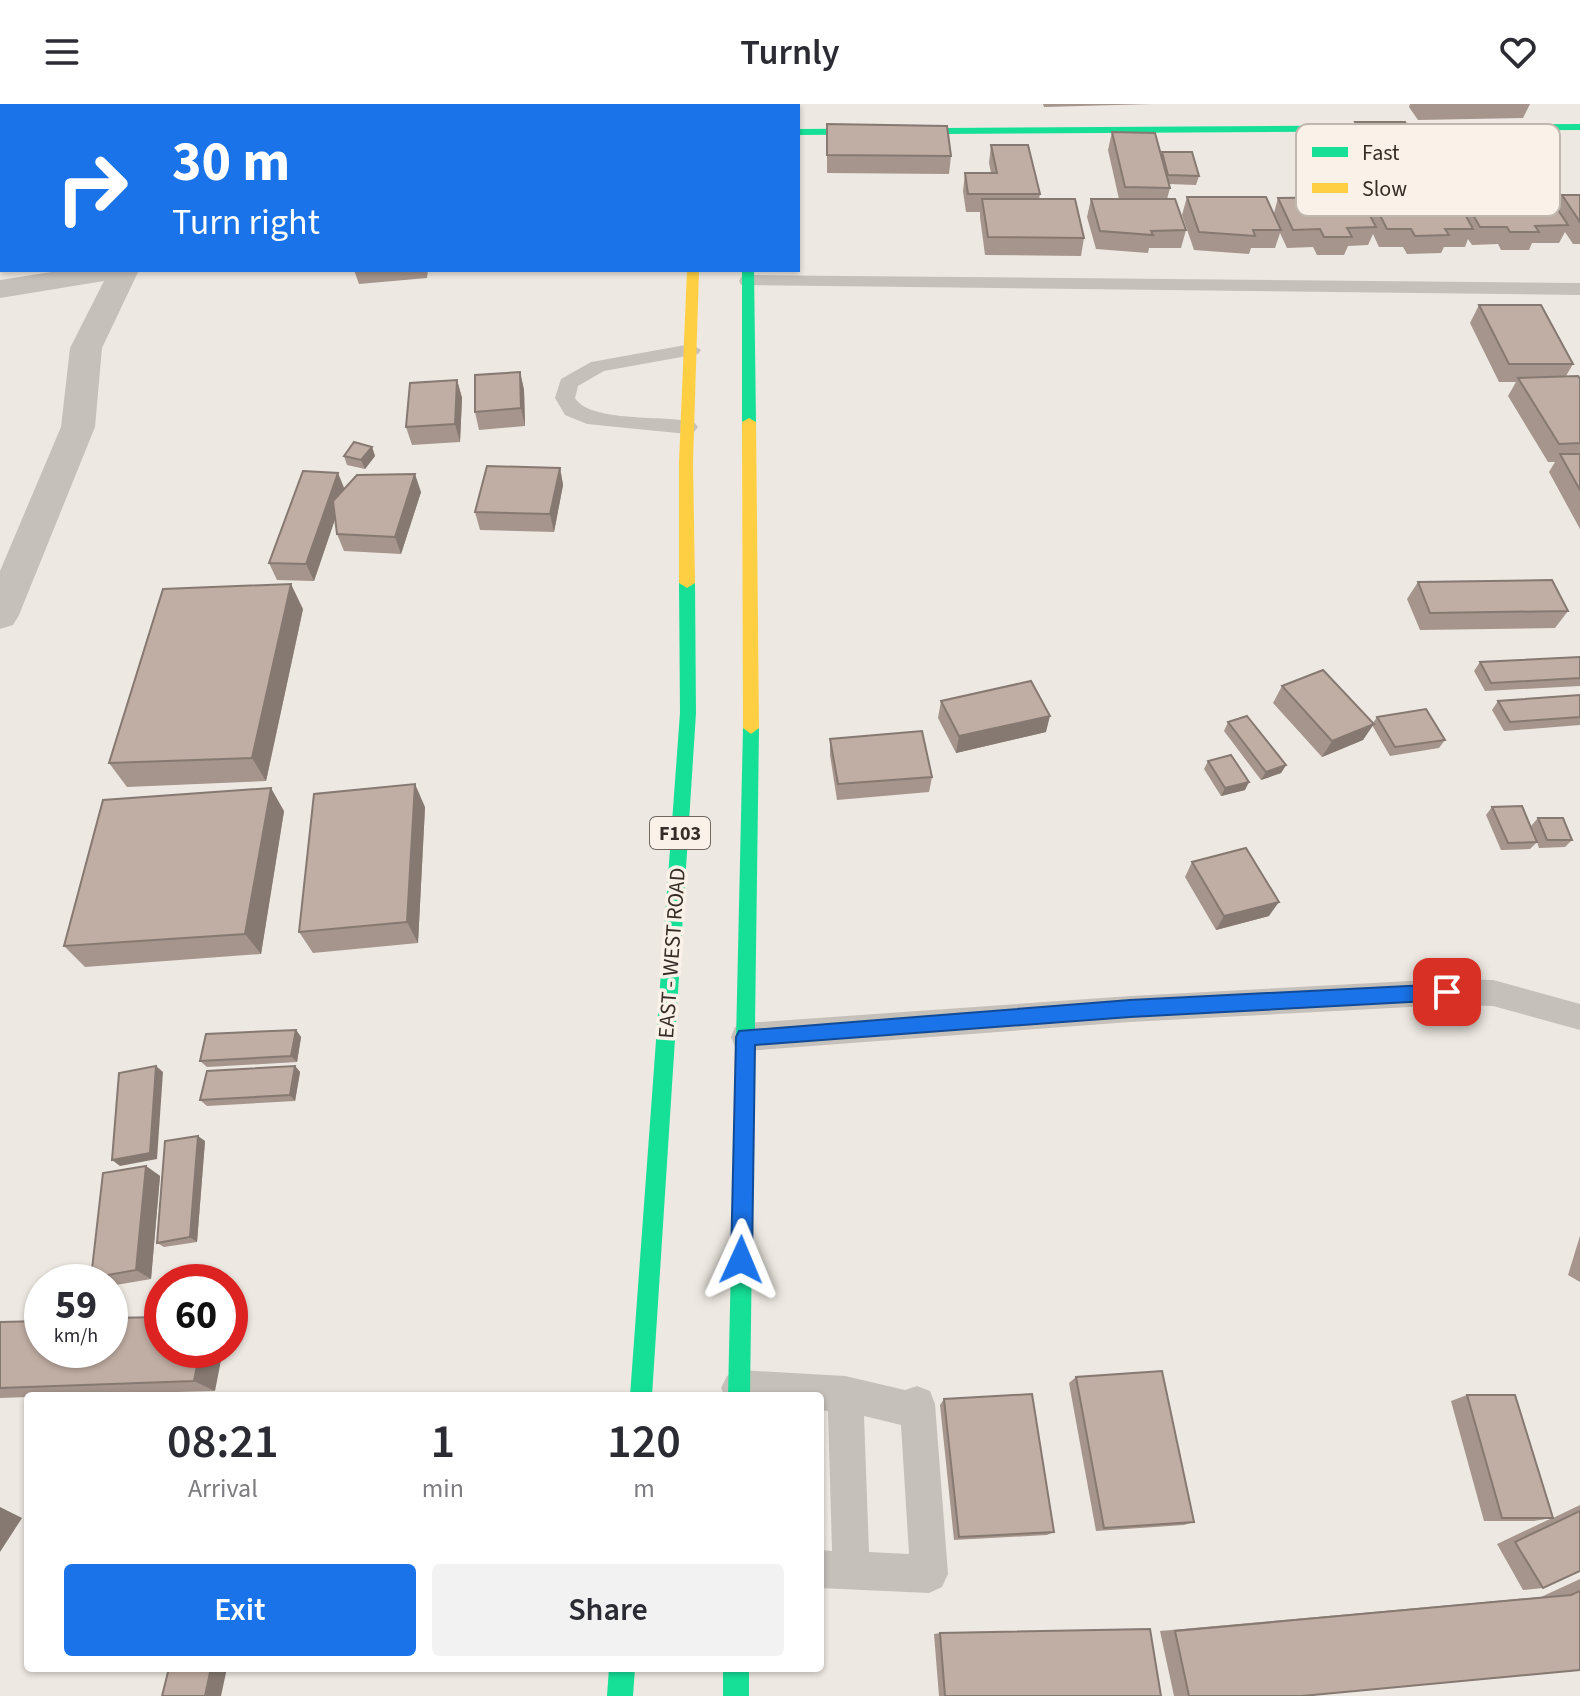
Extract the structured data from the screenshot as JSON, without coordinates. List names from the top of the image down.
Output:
{
  "streets": {
    "main road": ["F103", "EAST - WEST ROAD"]
  },
  "legend": ["Fast", "Slow"],
  "page": {
    "header": "Turnly",
    "turn": ["30 m", "Turn right"],
    "speed": "59 km/h",
    "limit": "60",
    "eta": [
      "08:21",
      "Arrival",
      "1",
      "min",
      "120",
      "m"
    ],
    "buttons": ["Exit", "Share"]
  }
}
